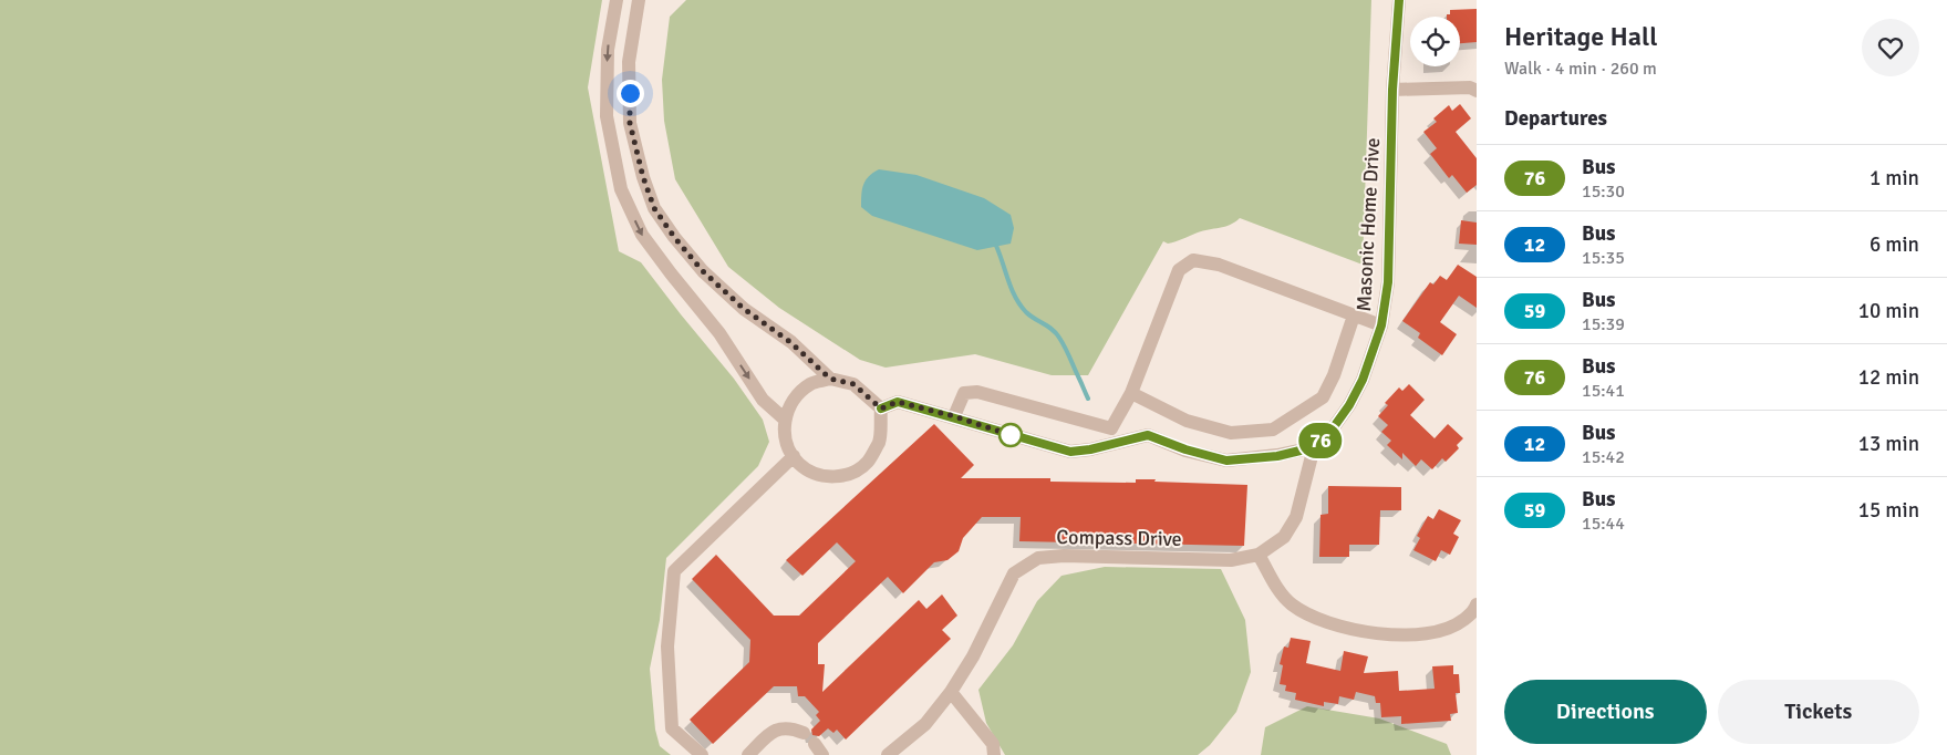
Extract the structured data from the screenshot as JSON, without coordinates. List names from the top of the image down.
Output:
{
  "streets": {
    "street": ["Masonic Home Drive", "Compass Drive"]
  },
  "crossings": [
    ["Masonic Home Drive", "Compass Drive"]
  ],
  "lines": ["bus line 76"],
  "page": {
    "on_map": "76",
    "heading": [
      ["Heritage Hall", "Walk · 4 min · 260 m"],
      "Departures"
    ],
    "list": [
      {
        "mark": "76",
        "name": "Bus",
        "note": "15:30",
        "value": "1 min"
      },
      {
        "mark": "12",
        "name": "Bus",
        "note": "15:35",
        "value": "6 min"
      },
      {
        "mark": "59",
        "name": "Bus",
        "note": "15:39",
        "value": "10 min"
      },
      {
        "mark": "76",
        "name": "Bus",
        "note": "15:41",
        "value": "12 min"
      },
      {
        "mark": "12",
        "name": "Bus",
        "note": "15:42",
        "value": "13 min"
      },
      {
        "mark": "59",
        "name": "Bus",
        "note": "15:44",
        "value": "15 min"
      }
    ],
    "buttons": ["Directions", "Tickets"]
  }
}
